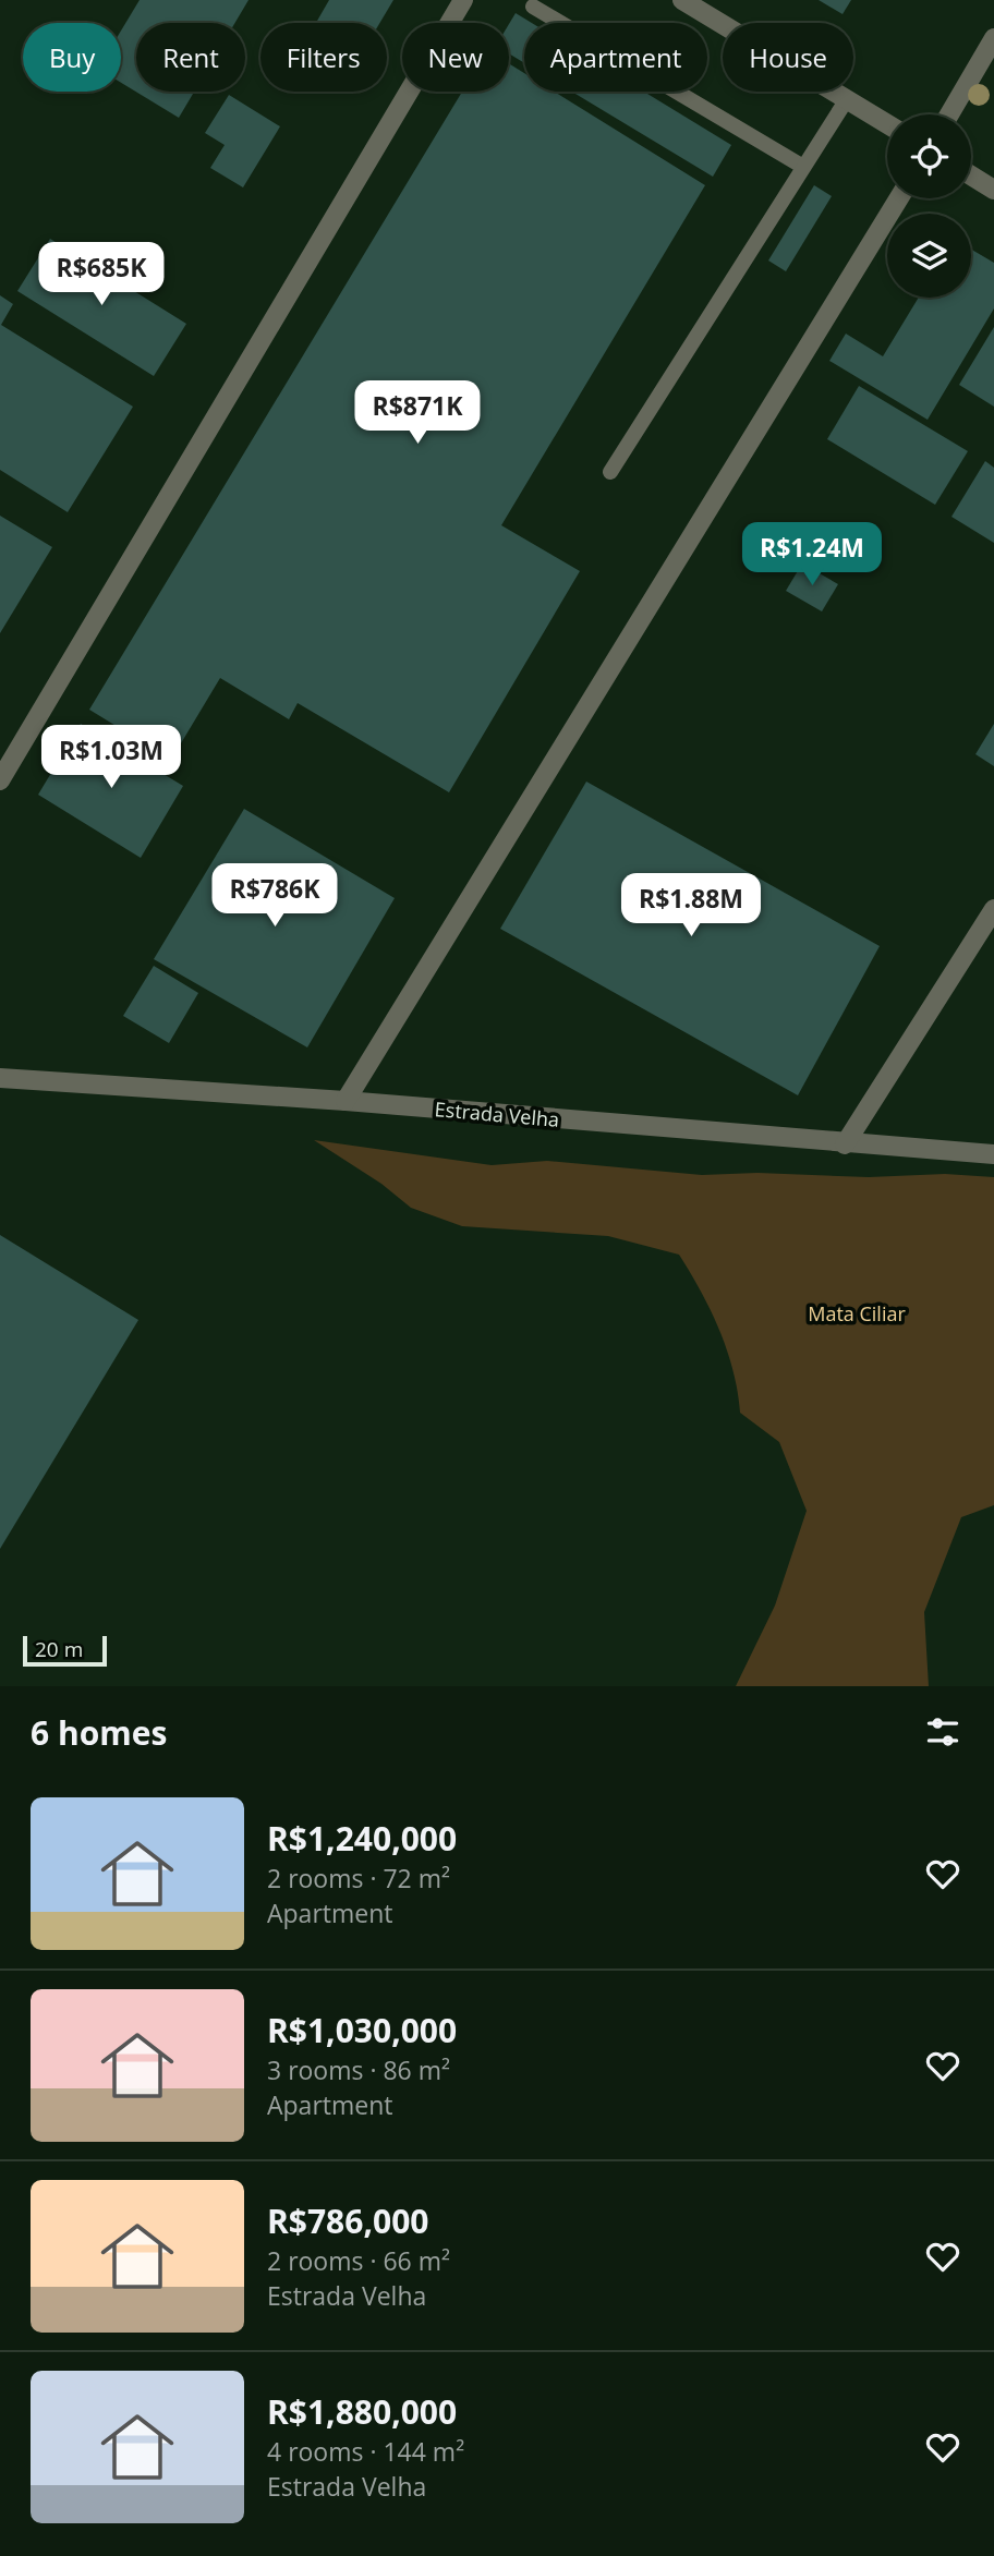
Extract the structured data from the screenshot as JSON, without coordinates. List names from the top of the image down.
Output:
{
  "streets": {
    "street": ["Estrada Velha"]
  },
  "parks": ["Mata Ciliar"],
  "scale_bar": "20 m",
  "page": {
    "chip": [
      "Buy",
      "Rent",
      "Filters",
      "New",
      "Apartment",
      "House"
    ],
    "price": [
      "R$685K",
      "R$871K",
      "R$1.24M",
      "R$1.03M",
      "R$786K",
      "R$1.88M"
    ],
    "scale": "20 m",
    "heading": "6 homes",
    "list": [
      {
        "name": "R$1,240,000",
        "note": "2 rooms · 72 m² · Apartment"
      },
      {
        "name": "R$1,030,000",
        "note": "3 rooms · 86 m² · Apartment"
      },
      {
        "name": "R$786,000",
        "note": "2 rooms · 66 m² · Estrada Velha"
      },
      {
        "name": "R$1,880,000",
        "note": "4 rooms · 144 m² · Estrada Velha"
      }
    ]
  }
}
